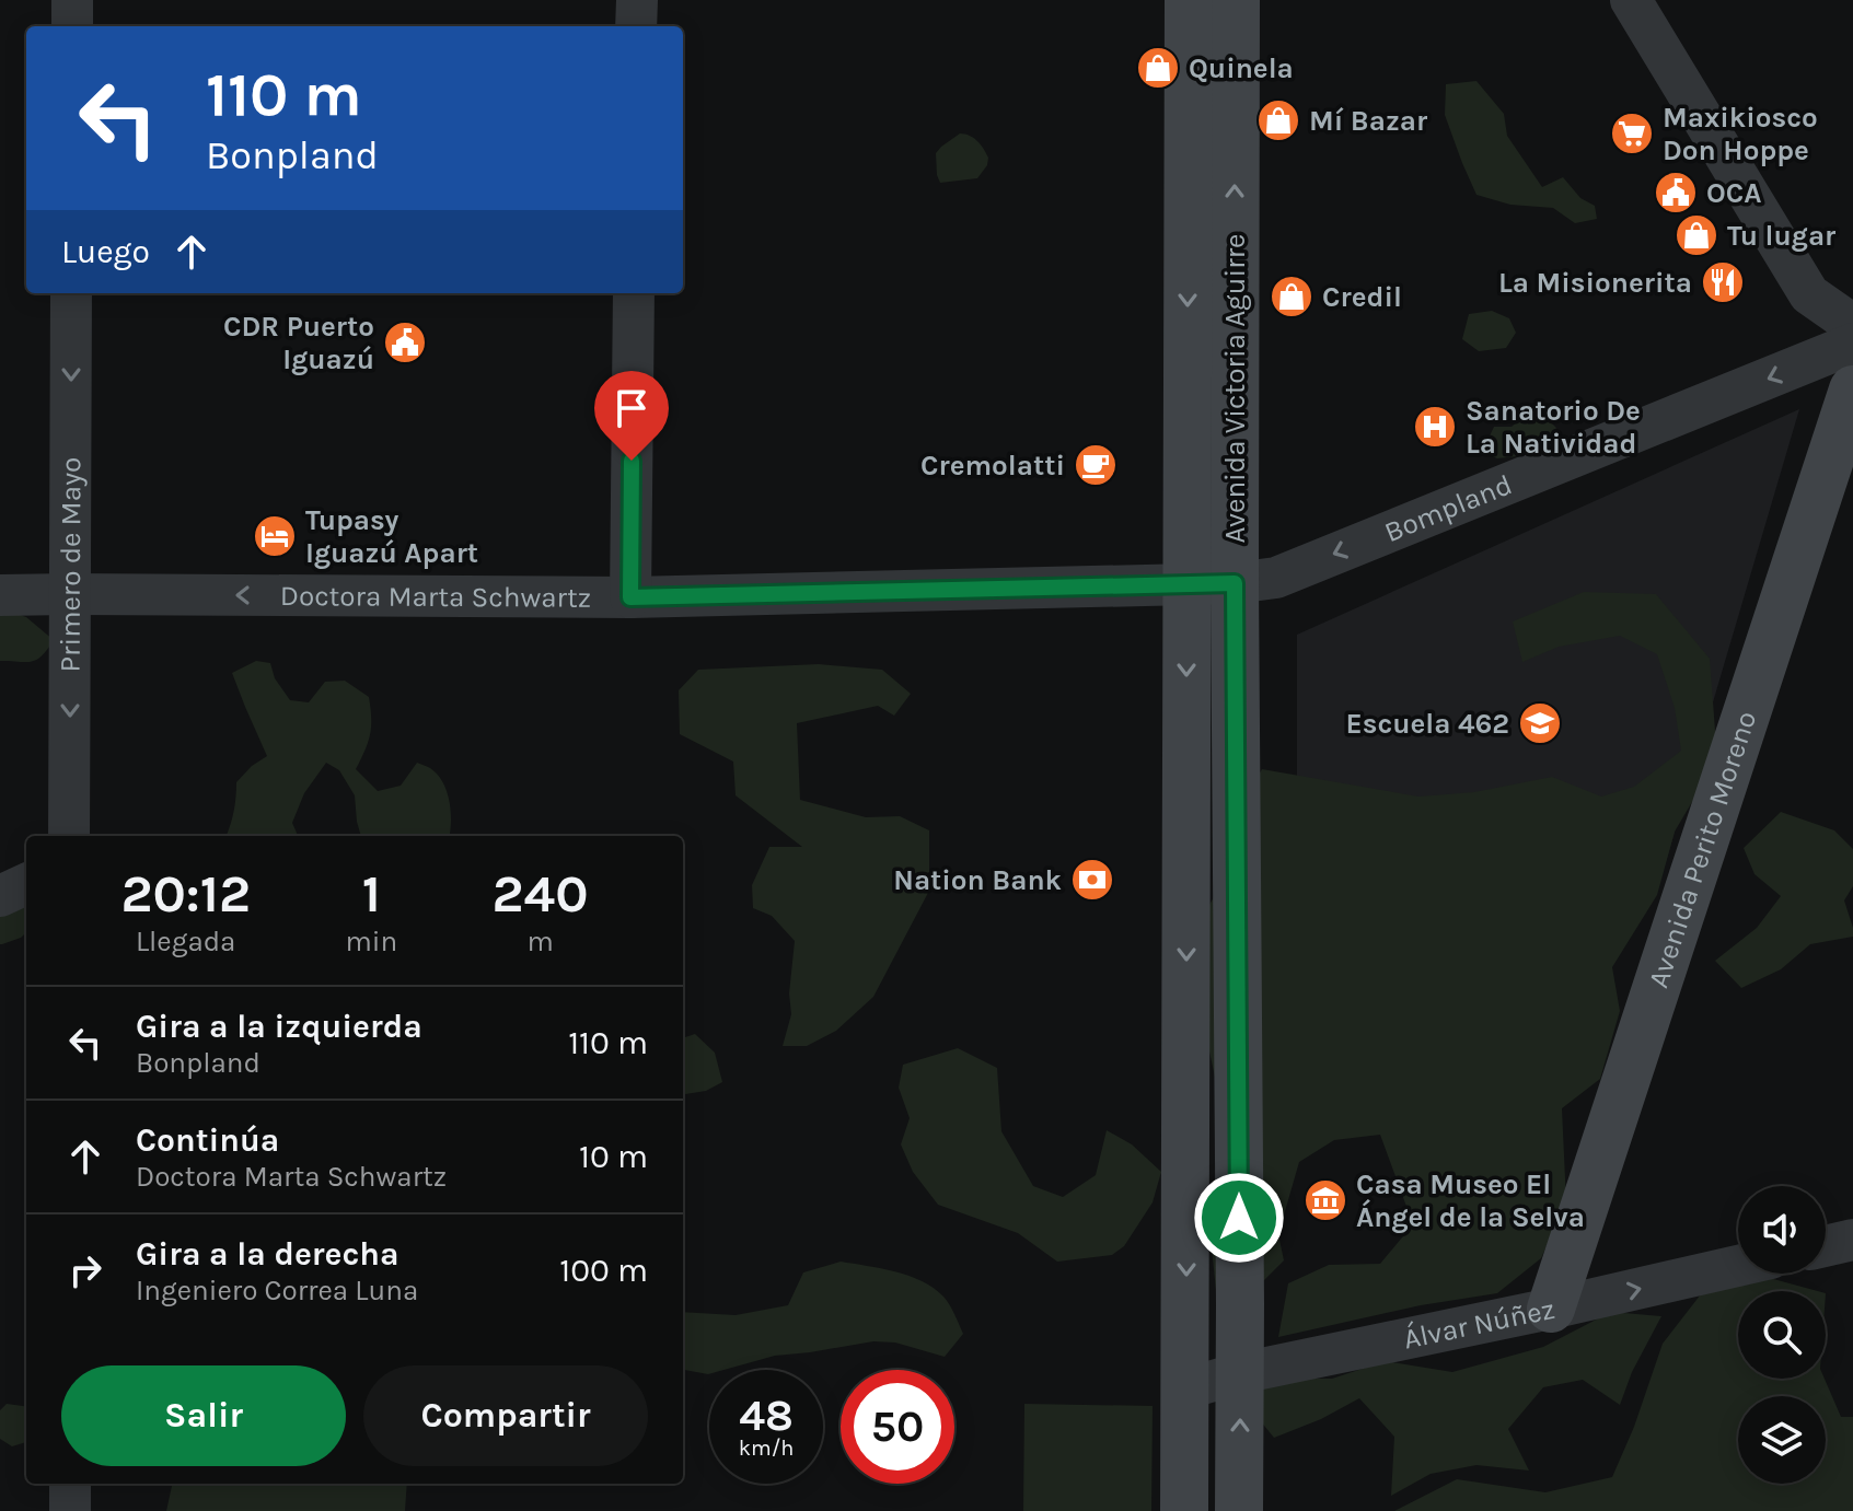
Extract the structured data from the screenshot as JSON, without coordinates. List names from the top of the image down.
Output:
{
  "streets": {
    "main road": ["Avenida Victoria Aguirre", "Avenida Perito Moreno"],
    "street": [
      "Bompland",
      "Primero de Mayo",
      "Doctora Marta Schwartz",
      "Álvar Núñez"
    ]
  },
  "crossings": [
    ["Avenida Victoria Aguirre", "Bompland"],
    ["Avenida Victoria Aguirre", "Doctora Marta Schwartz"],
    ["Avenida Victoria Aguirre", "Álvar Núñez"],
    ["Bompland", "Doctora Marta Schwartz"],
    ["Primero de Mayo", "Doctora Marta Schwartz"],
    ["Avenida Perito Moreno", "Álvar Núñez"]
  ],
  "one_way": ["Bompland", "Primero de Mayo", "Doctora Marta Schwartz"],
  "places": {
    "shop": [
      "Quinela",
      "Mí Bazar",
      "Tu lugar",
      "Credil"
    ],
    "supermarket": ["Maxikiosco Don Hoppe"],
    "public building": ["OCA", "CDR Puerto Iguazú"],
    "restaurant": ["La Misionerita"],
    "hospital": ["Sanatorio De La Natividad"],
    "cafe": ["Cremolatti"],
    "hotel": ["Tupasy Iguazú Apart"],
    "school or university": ["Escuela 462"],
    "bank": ["Nation Bank"],
    "museum": ["Casa Museo El Ángel de la Selva"]
  },
  "page": {
    "turn": ["110 m", "Bonpland"],
    "then": "Luego",
    "eta": [
      "20:12",
      "Llegada",
      "1",
      "min",
      "240",
      "m"
    ],
    "list": [
      {
        "name": "Gira a la izquierda",
        "note": "Bonpland",
        "value": "110 m"
      },
      {
        "name": "Continúa",
        "note": "Doctora Marta Schwartz",
        "value": "10 m"
      },
      {
        "name": "Gira a la derecha",
        "note": "Ingeniero Correa Luna",
        "value": "100 m"
      }
    ],
    "buttons": ["Salir", "Compartir"],
    "speed": "48 km/h",
    "limit": "50"
  }
}
